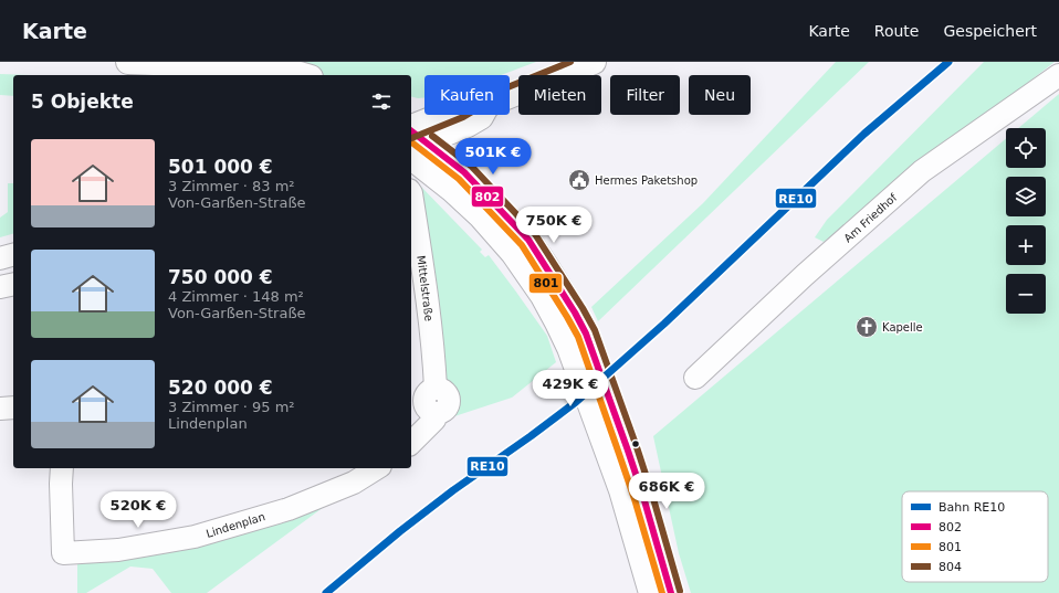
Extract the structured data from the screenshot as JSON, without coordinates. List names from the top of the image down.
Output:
{
  "streets": {
    "street": ["Am Friedhof", "Mittelstraße", "Lindenplan"]
  },
  "places": {
    "public building": ["Hermes Paketshop"],
    "church": ["Kapelle"]
  },
  "lines": [
    "rail line RE10",
    "transit line 804",
    "transit line 802",
    "transit line 801"
  ],
  "legend": [
    "Bahn RE10",
    "802",
    "801",
    "804"
  ],
  "page": {
    "header": "Karte",
    "nav": ["Karte", "Route", "Gespeichert"],
    "chip": [
      "Kaufen",
      "Mieten",
      "Filter",
      "Neu"
    ],
    "heading": "5 Objekte",
    "map_buttons": ["+", "−"],
    "list": [
      {
        "name": "501 000 €",
        "note": "3 Zimmer · 83 m² · Von-Garßen-Straße"
      },
      {
        "name": "750 000 €",
        "note": "4 Zimmer · 148 m² · Von-Garßen-Straße"
      },
      {
        "name": "520 000 €",
        "note": "3 Zimmer · 95 m² · Lindenplan"
      }
    ],
    "price": [
      "501K €",
      "750K €",
      "429K €",
      "686K €",
      "520K €"
    ]
  }
}
